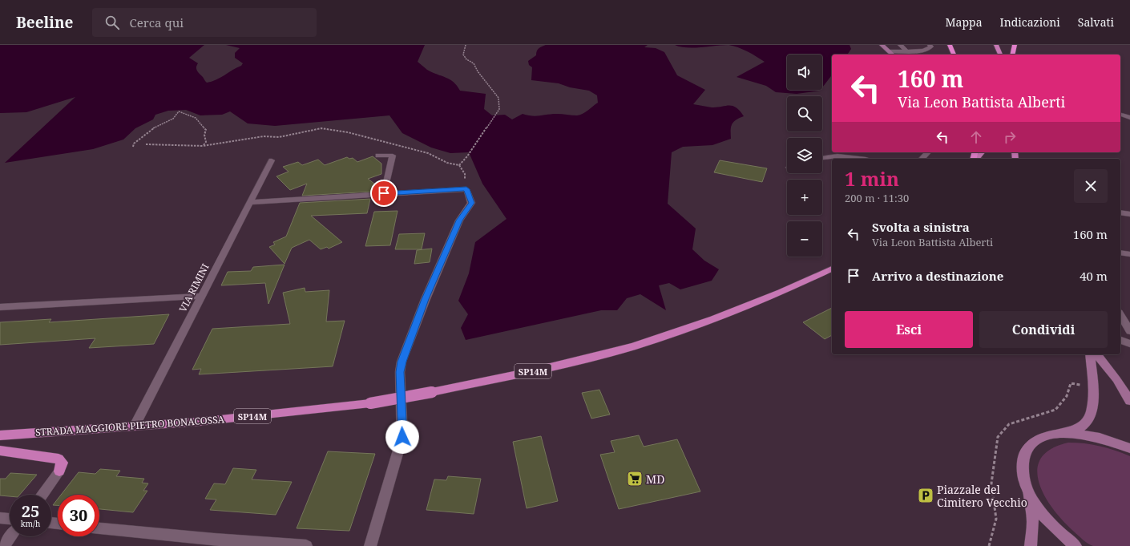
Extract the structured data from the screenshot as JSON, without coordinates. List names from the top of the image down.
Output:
{
  "streets": {
    "main road": ["SP14M", "STRADA MAGGIORE PIETRO BONACOSSA"],
    "street": ["VIA RIMINI"]
  },
  "crossings": [
    ["VIA RIMINI", "STRADA MAGGIORE PIETRO BONACOSSA"]
  ],
  "places": {
    "supermarket": ["MD"],
    "parking": ["Piazzale del Cimitero Vecchio"]
  },
  "page": {
    "header": "Beeline",
    "search": "Cerca qui",
    "nav": ["Mappa", "Indicazioni", "Salvati"],
    "map_buttons": ["+", "−"],
    "turn": ["160 m", "Via Leon Battista Alberti"],
    "heading": ["1 min", "200 m · 11:30"],
    "list": [
      {
        "name": "Svolta a sinistra",
        "note": "Via Leon Battista Alberti",
        "value": "160 m"
      },
      {
        "name": "Arrivo a destinazione",
        "value": "40 m"
      }
    ],
    "buttons": ["Esci", "Condividi"],
    "speed": "25 km/h",
    "limit": "30"
  }
}
